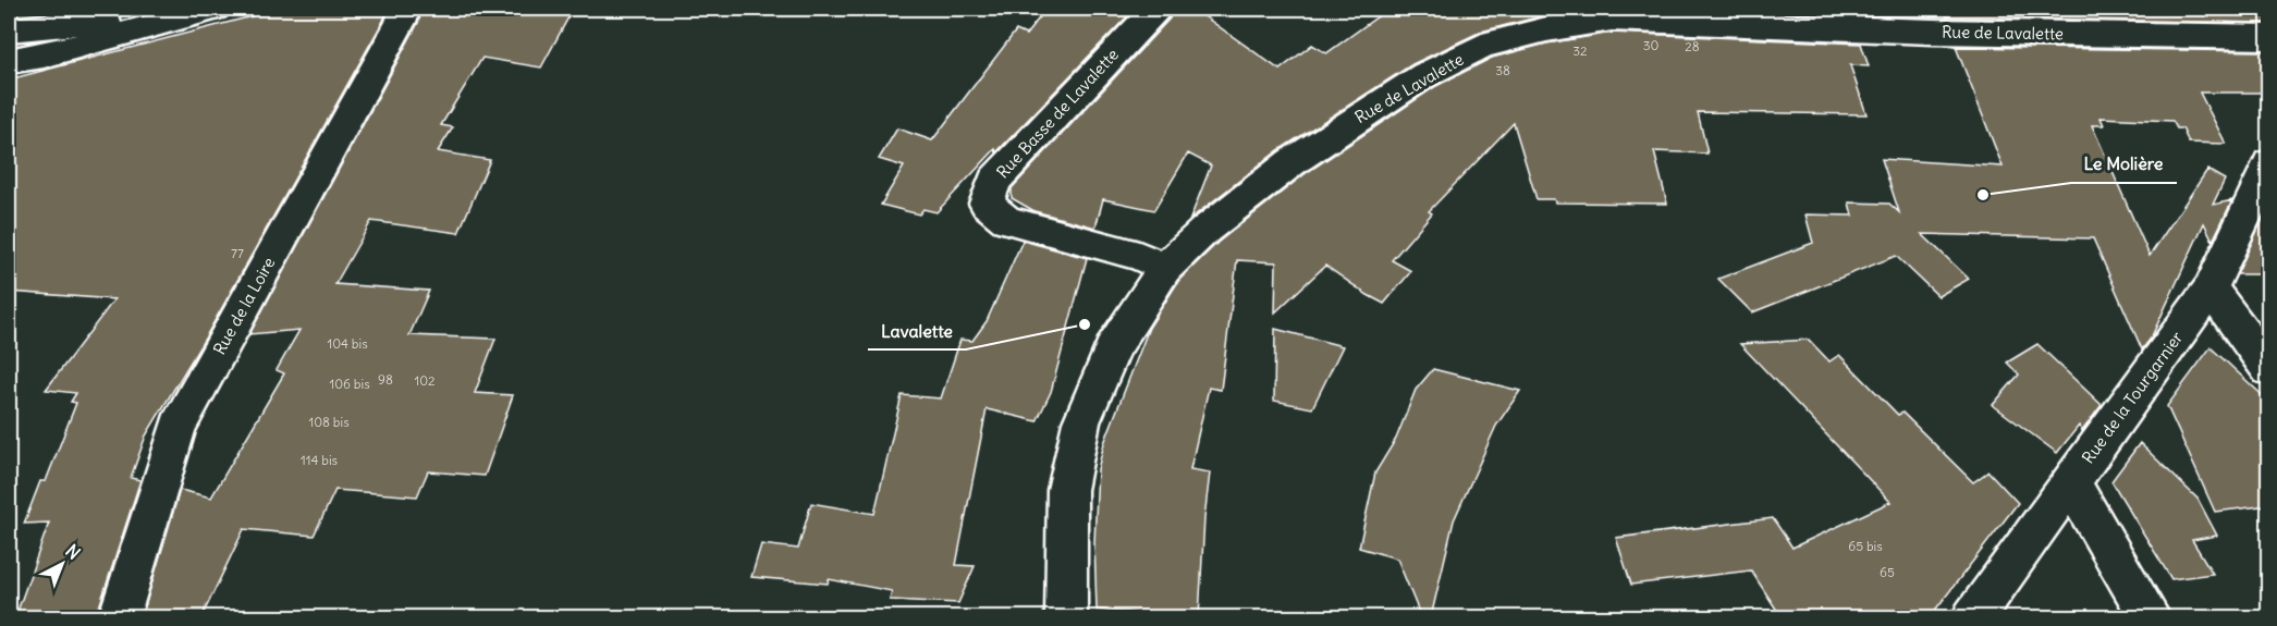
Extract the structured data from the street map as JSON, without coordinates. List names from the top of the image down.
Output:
{
  "streets": {
    "street": [
      "Rue de Lavalette",
      "Rue Basse de Lavalette",
      "Rue de la Loire",
      "Rue de la Tourgarnier"
    ]
  },
  "crossings": [
    ["Rue de Lavalette", "Rue Basse de Lavalette"]
  ],
  "places": ["Le Molière", "Lavalette"],
  "house_numbers": [
    "30",
    "28",
    "32",
    "38",
    "77",
    "104 bis",
    "98",
    "102",
    "106 bis",
    "108 bis",
    "114 bis",
    "65 bis",
    "65"
  ],
  "north": "top right"
}
